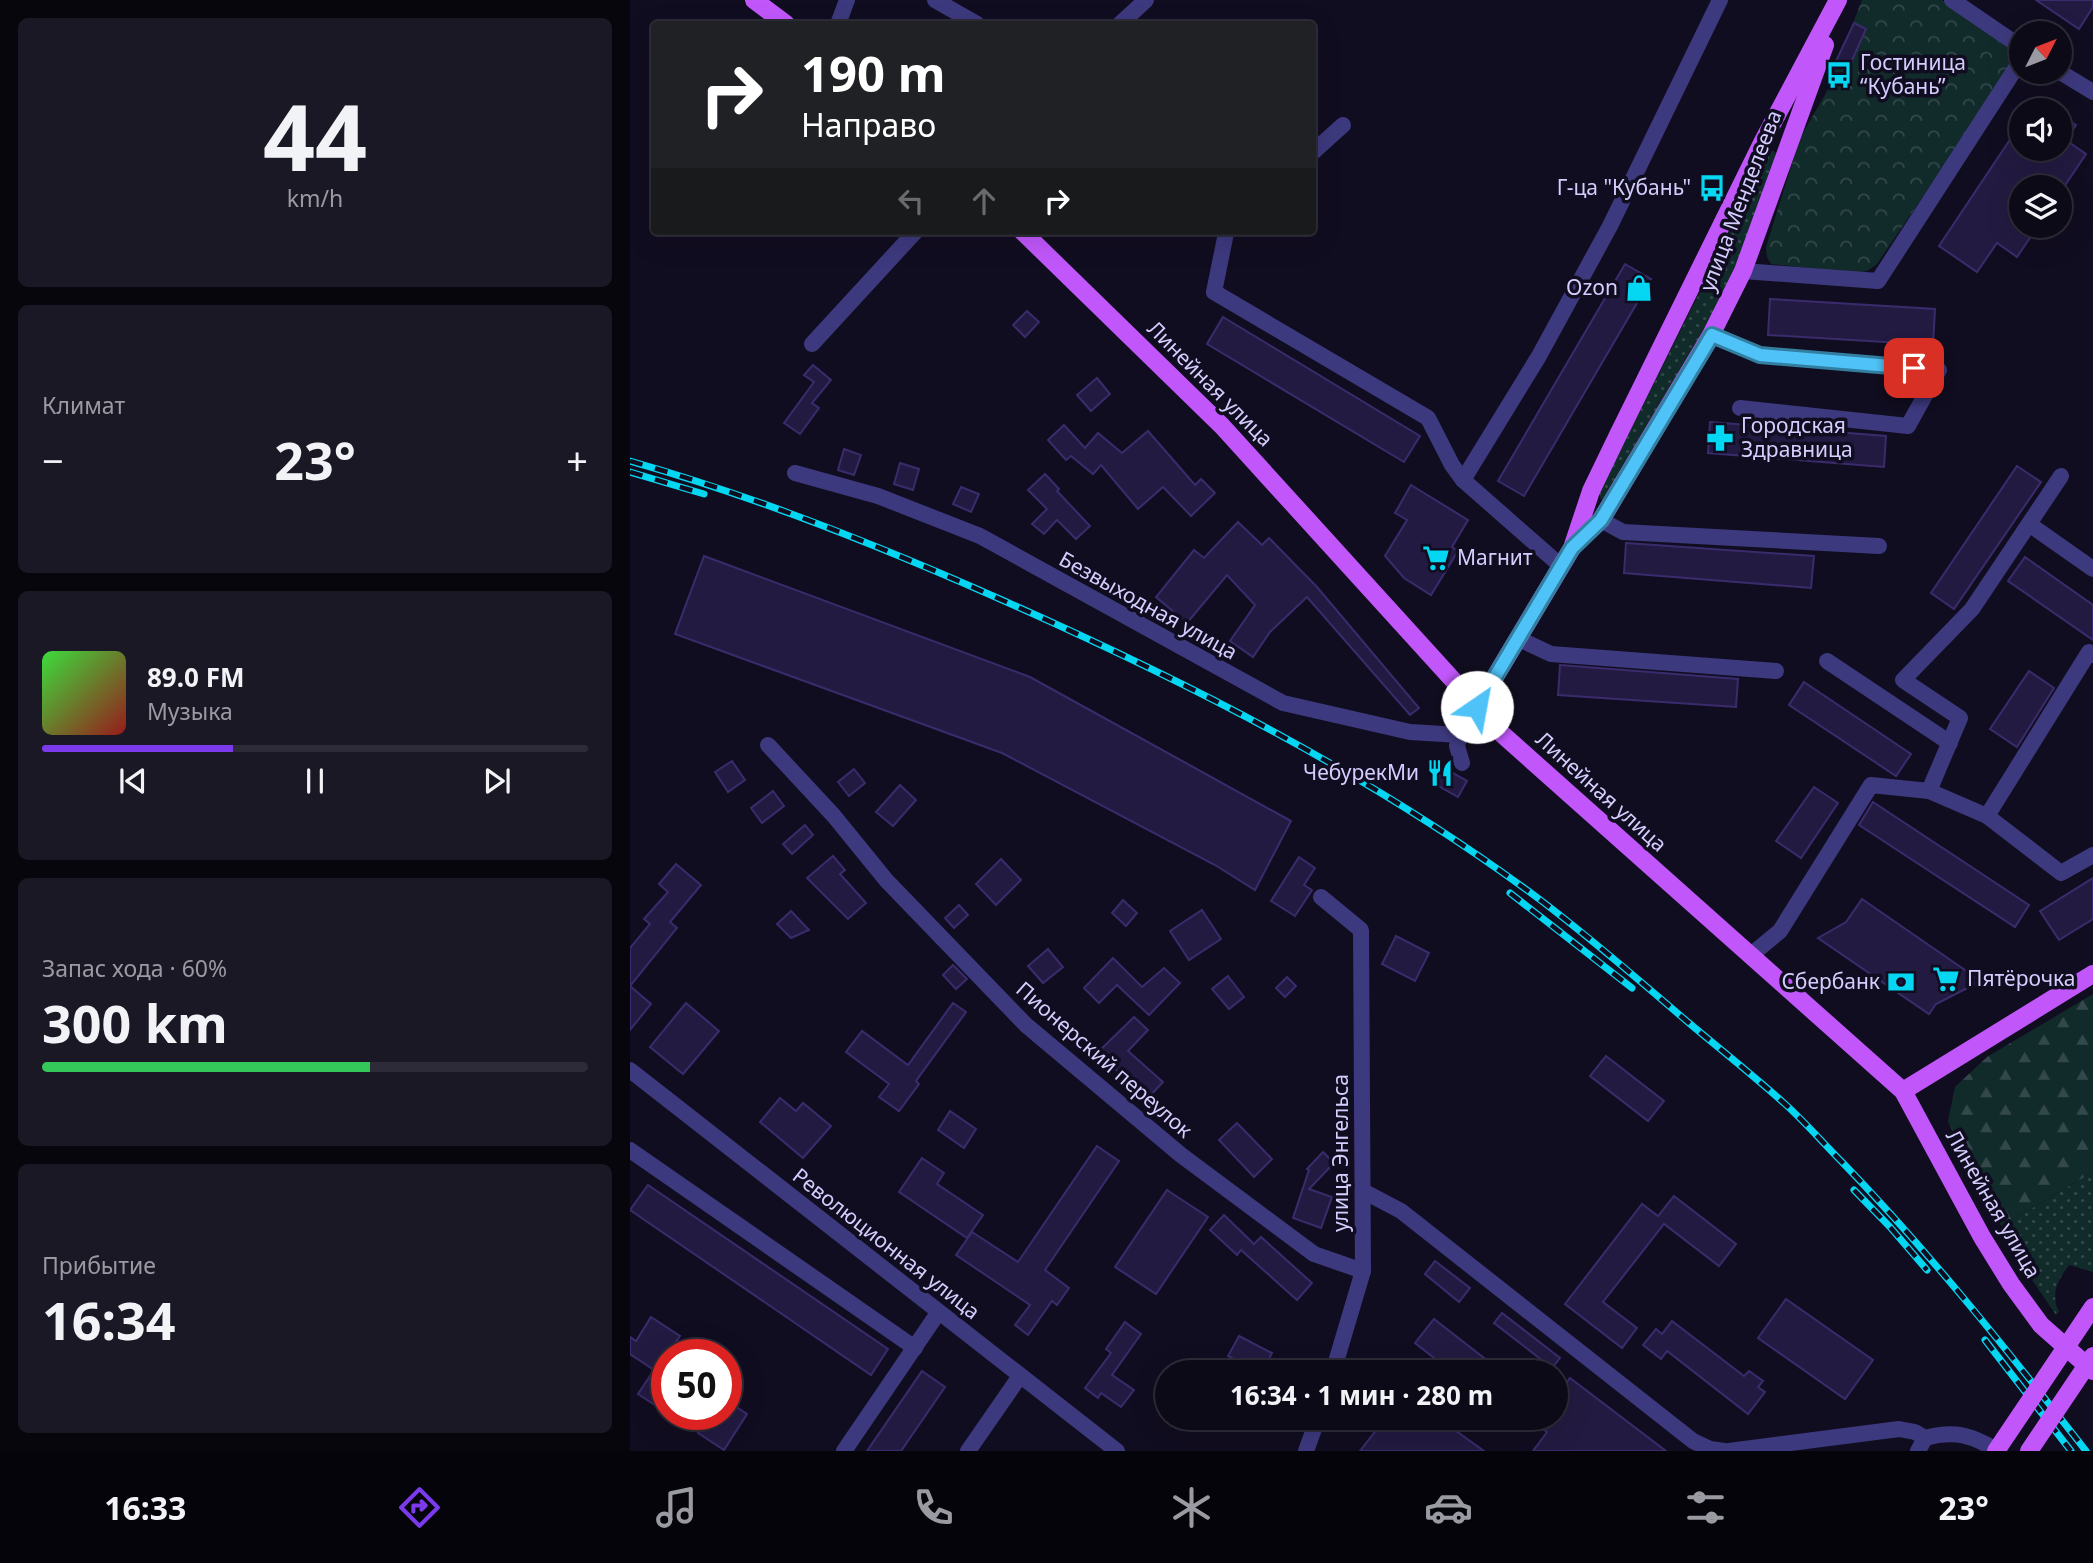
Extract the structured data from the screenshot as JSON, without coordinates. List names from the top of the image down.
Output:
{
  "streets": {
    "main road": ["улица Менделеева", "Линейная улица"],
    "street": [
      "Безвыходная улица",
      "Пионерский переулок",
      "улица Энгельса",
      "Революционная улица"
    ]
  },
  "crossings": [
    ["улица Менделеева", "Линейная улица"],
    ["Пионерский переулок", "улица Энгельса"]
  ],
  "places": {
    "bus stop": ["Гостиница “Кубань”", "Г-ца \"Кубань\""],
    "shop": ["Ozon"],
    "pharmacy": ["Городская Здравница"],
    "supermarket": ["Магнит", "Пятёрочка"],
    "restaurant": ["ЧебурекМи"],
    "bank": ["Сбербанк"]
  },
  "north": "top right",
  "page": {
    "tile": [
      ["44", "km/h"],
      "Климат",
      ["Запас хода · 60%", "300 km"],
      ["Прибытие", "16:34"]
    ],
    "turn": ["190 m", "Направо"],
    "heat": ["−", "23°", "+"],
    "song": ["89.0 FM", "Музыка"],
    "limit": "50",
    "trip": "16:34 · 1 мин · 280 m",
    "tabs": ["16:33", "23°"]
  }
}
